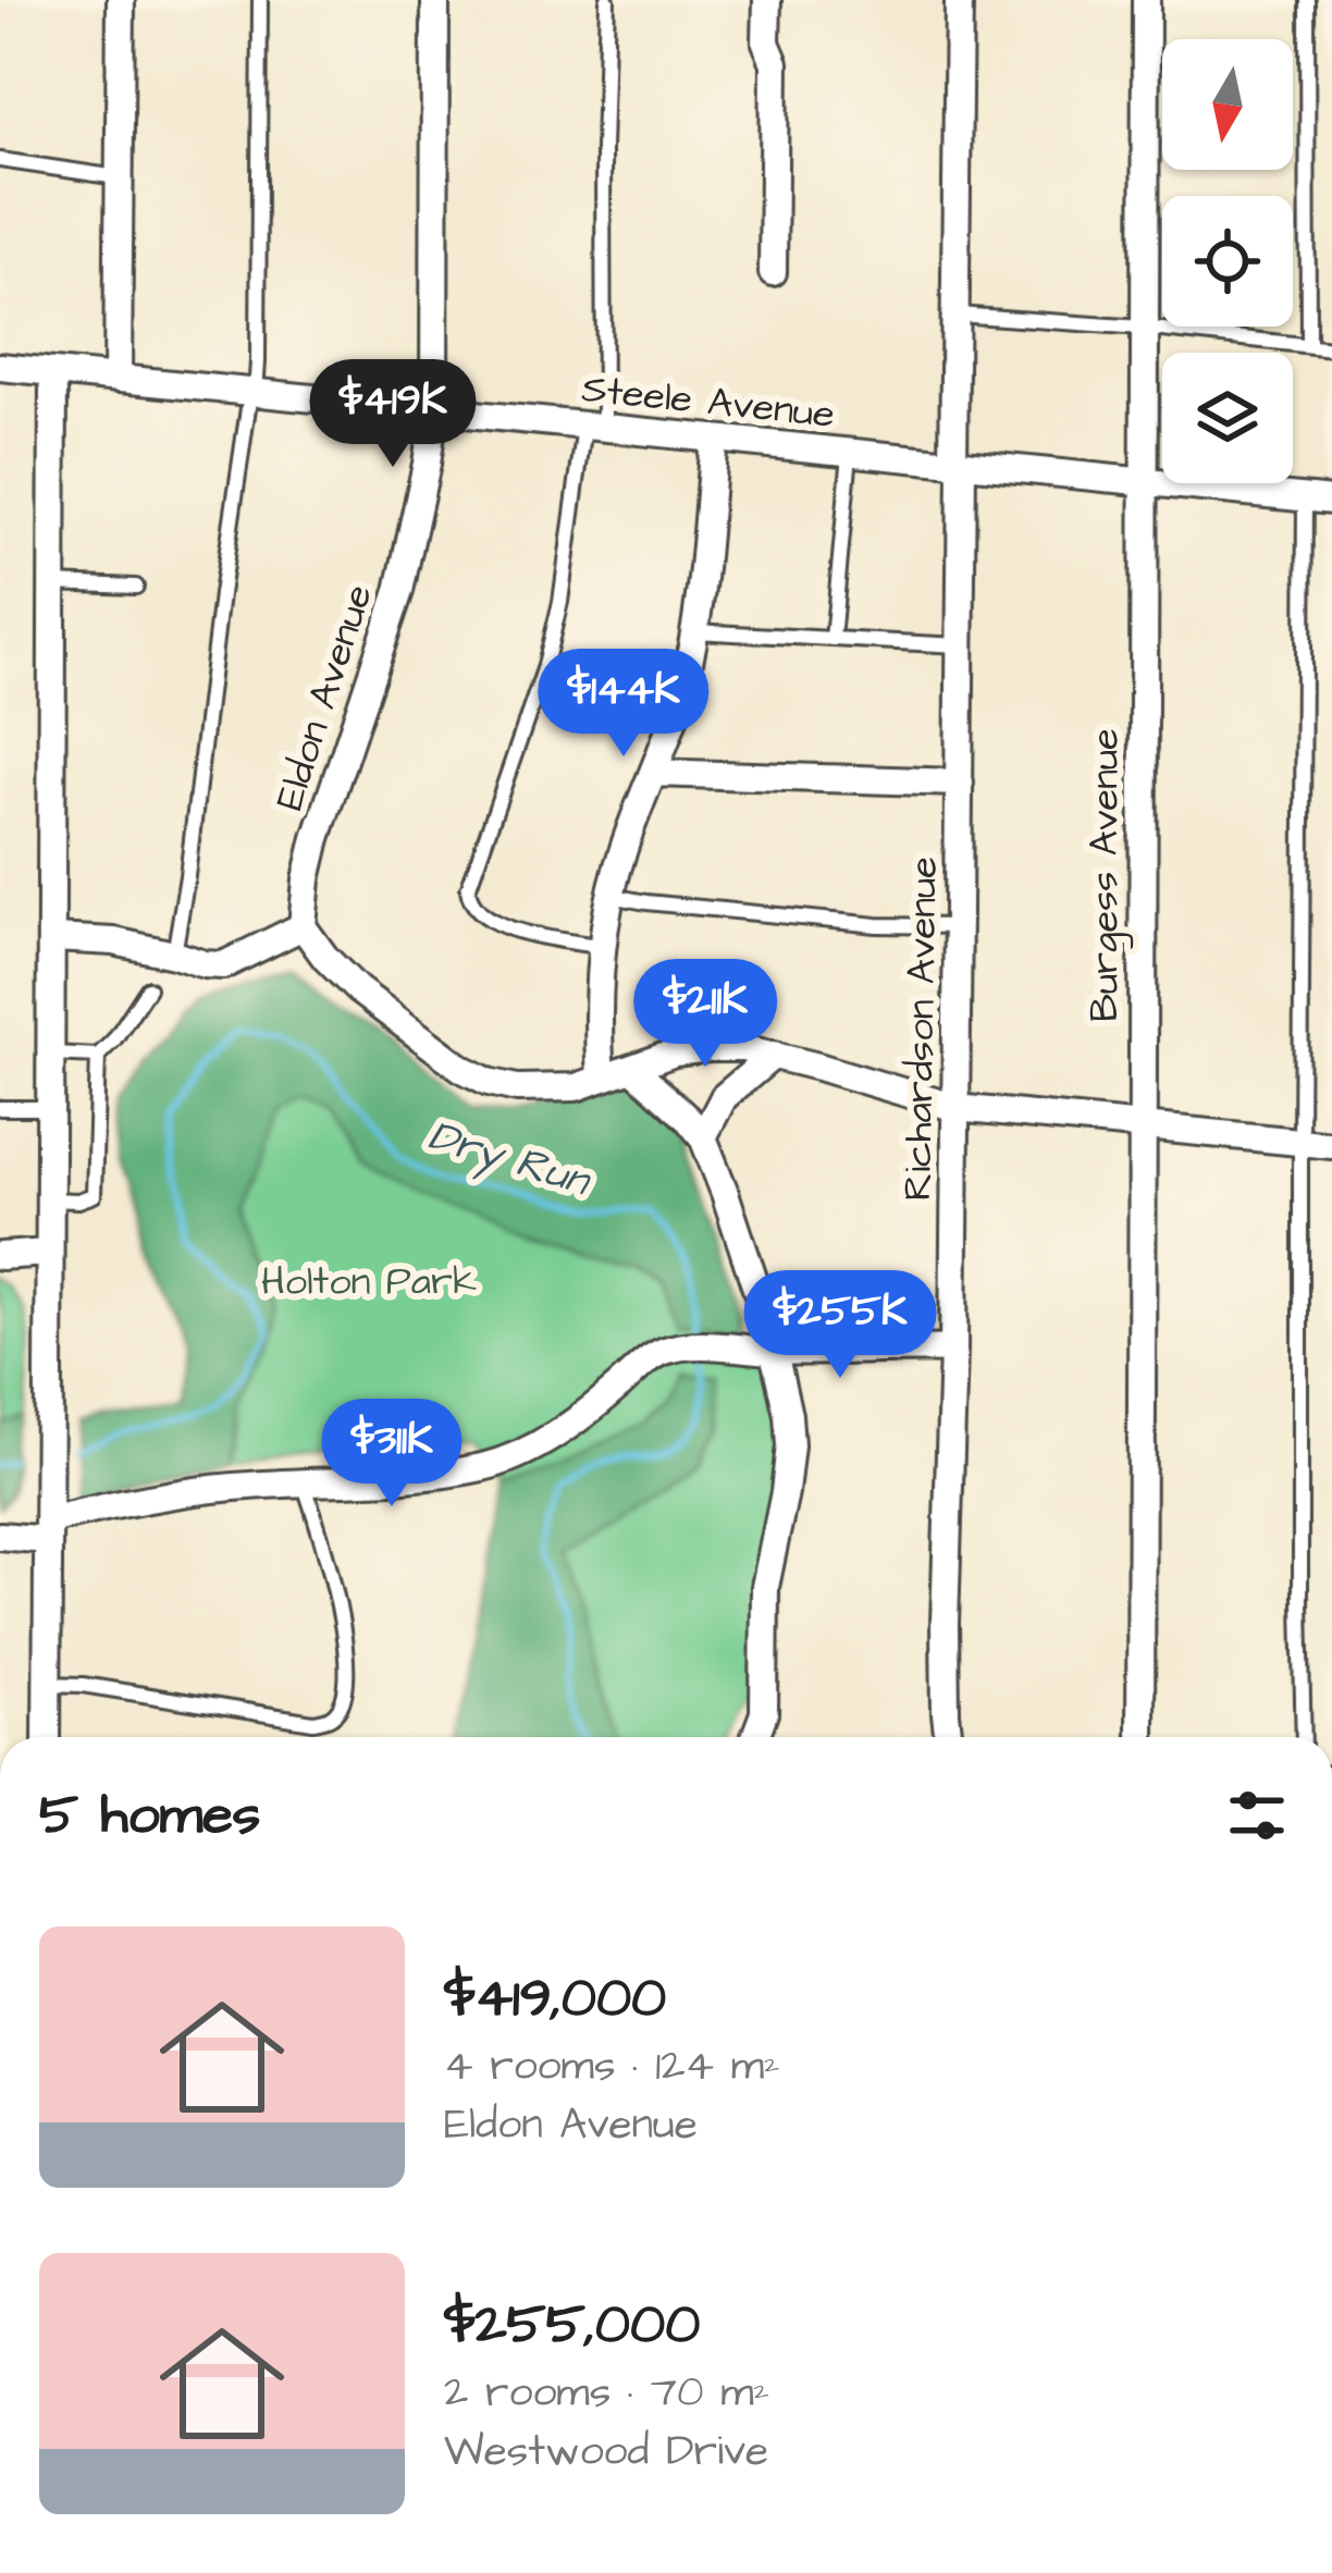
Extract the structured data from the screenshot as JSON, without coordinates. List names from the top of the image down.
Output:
{
  "streets": {
    "street": [
      "Steele Avenue",
      "Eldon Avenue",
      "Burgess Avenue",
      "Richardson Avenue"
    ]
  },
  "crossings": [
    ["Steele Avenue", "Eldon Avenue"],
    ["Steele Avenue", "Burgess Avenue"],
    ["Steele Avenue", "Richardson Avenue"]
  ],
  "water": ["Dry Run"],
  "parks": ["Holton Park"],
  "north": "bottom",
  "page": {
    "price": [
      "$419K",
      "$144K",
      "$211K",
      "$255K",
      "$311K"
    ],
    "heading": "5 homes",
    "list": [
      {
        "name": "$419,000",
        "note": "4 rooms · 124 m² · Eldon Avenue"
      },
      {
        "name": "$255,000",
        "note": "2 rooms · 70 m² · Westwood Drive"
      }
    ]
  }
}
